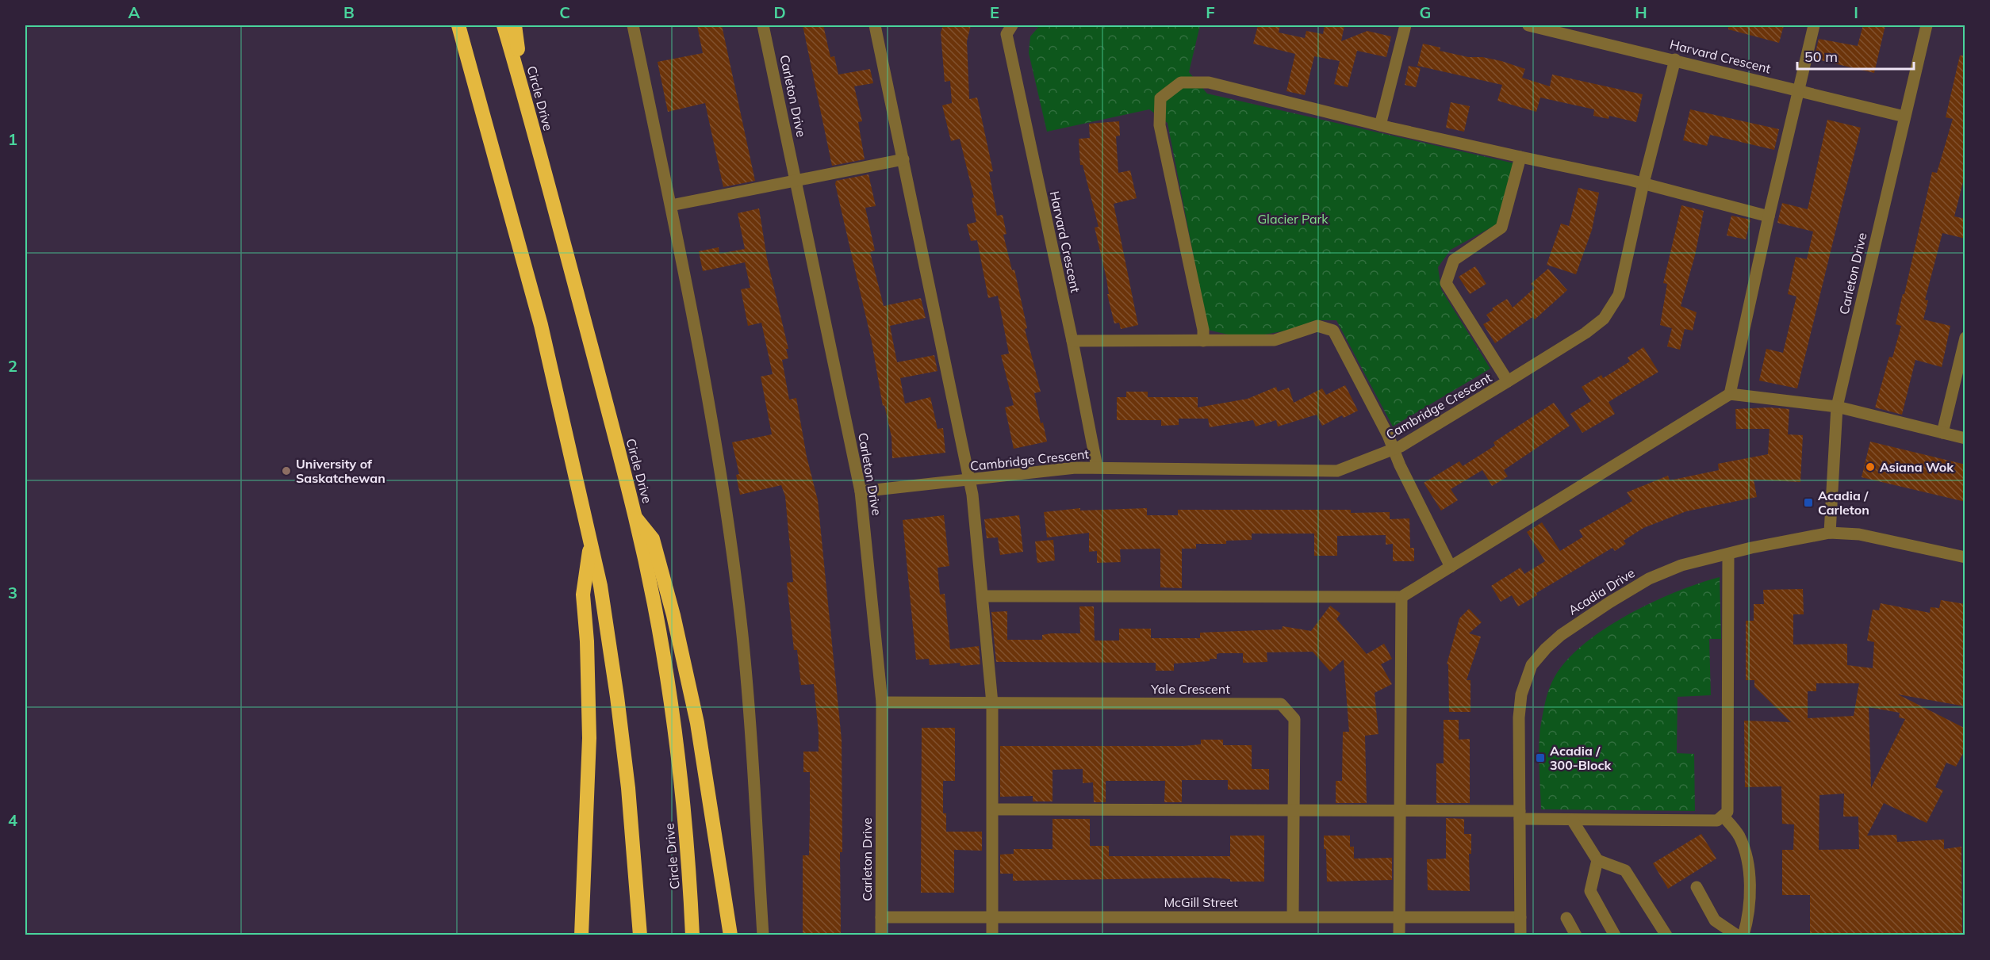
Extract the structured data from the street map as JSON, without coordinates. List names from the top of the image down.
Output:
{
  "streets": {
    "highway": ["Circle Drive"],
    "street": [
      "Harvard Crescent",
      "Carleton Drive",
      "Cambridge Crescent",
      "Acadia Drive",
      "Yale Crescent",
      "McGill Street"
    ]
  },
  "crossings": [
    ["Harvard Crescent", "Carleton Drive"],
    ["Harvard Crescent", "Cambridge Crescent"],
    ["Carleton Drive", "Cambridge Crescent"],
    ["Carleton Drive", "Acadia Drive"],
    ["Carleton Drive", "Yale Crescent"],
    ["Carleton Drive", "McGill Street"],
    ["Acadia Drive", "McGill Street"],
    ["Yale Crescent", "McGill Street"]
  ],
  "parks": ["Glacier Park"],
  "places": {
    "other": ["Asiana Wok", "University of Saskatchewan"],
    "transit": ["Acadia / Carleton", "Acadia / 300-Block"]
  },
  "scale_bar": "50 m",
  "grid": {
    "columns": [
      "A",
      "B",
      "C",
      "D",
      "E",
      "F",
      "G",
      "H",
      "I"
    ],
    "rows": [
      "1",
      "2",
      "3",
      "4"
    ]
  }
}
